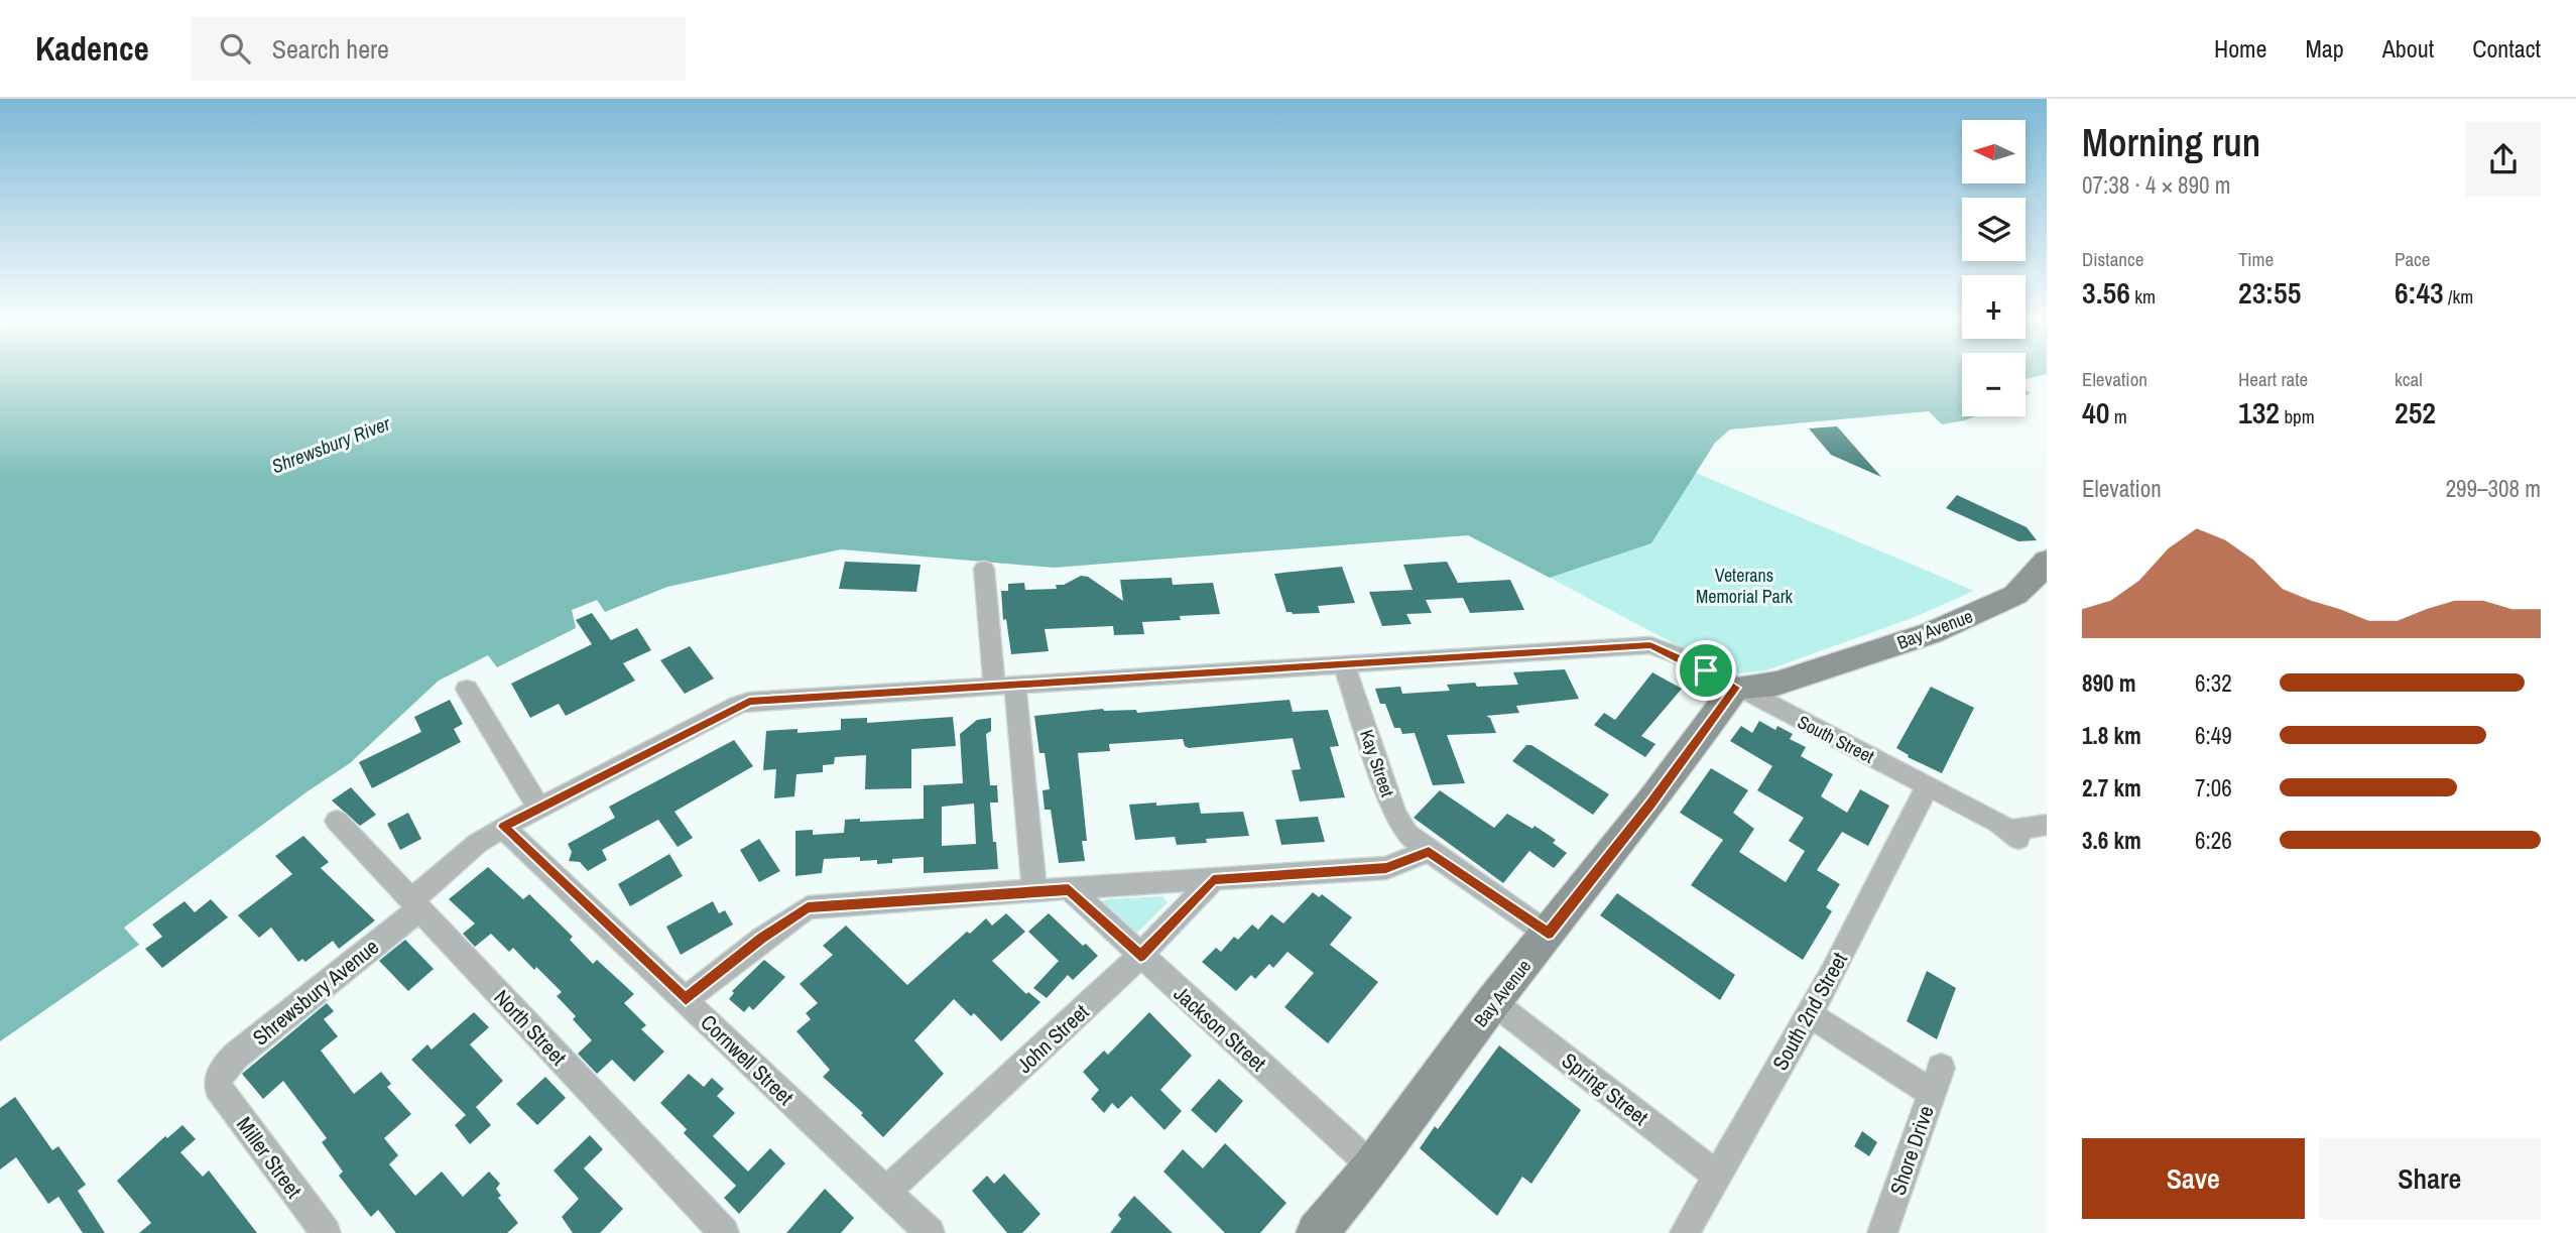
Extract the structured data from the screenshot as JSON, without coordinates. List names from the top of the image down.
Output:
{
  "streets": {
    "street": [
      "Bay Avenue",
      "South Street",
      "Kay Street",
      "Shrewsbury Avenue",
      "South 2nd Street",
      "North Street",
      "Jackson Street",
      "John Street",
      "Cornwell Street",
      "Spring Street",
      "Shore Drive",
      "Miller Street"
    ]
  },
  "crossings": [
    ["Bay Avenue", "South Street"],
    ["Bay Avenue", "Kay Street"],
    ["Bay Avenue", "Jackson Street"],
    ["Bay Avenue", "Spring Street"],
    ["South Street", "Shrewsbury Avenue"],
    ["South Street", "South 2nd Street"],
    ["Kay Street", "Shrewsbury Avenue"],
    ["Shrewsbury Avenue", "North Street"],
    ["Shrewsbury Avenue", "Cornwell Street"],
    ["Shrewsbury Avenue", "Miller Street"],
    ["South 2nd Street", "Spring Street"],
    ["South 2nd Street", "Shore Drive"],
    ["Jackson Street", "John Street"],
    ["John Street", "Cornwell Street"]
  ],
  "water": ["Shrewsbury River"],
  "parks": ["Veterans Memorial Park"],
  "north": "left",
  "page": {
    "header": "Kadence",
    "search": "Search here",
    "nav": [
      "Home",
      "Map",
      "About",
      "Contact"
    ],
    "heading": ["Morning run", "07:38 · 4 × 890 m"],
    "map_buttons": ["+", "−"],
    "stats": [
      ["Distance", "3.56 km"],
      ["Time", "23:55"],
      ["Pace", "6:43 /km"],
      ["Elevation", "40 m"],
      ["Heart rate", "132 bpm"],
      ["kcal", "252"]
    ],
    "chart": ["Elevation", "299–308 m"],
    "list": [
      {
        "name": "890 m",
        "note": "6:32"
      },
      {
        "name": "1.8 km",
        "note": "6:49"
      },
      {
        "name": "2.7 km",
        "note": "7:06"
      },
      {
        "name": "3.6 km",
        "note": "6:26"
      }
    ],
    "buttons": ["Save", "Share"]
  }
}
